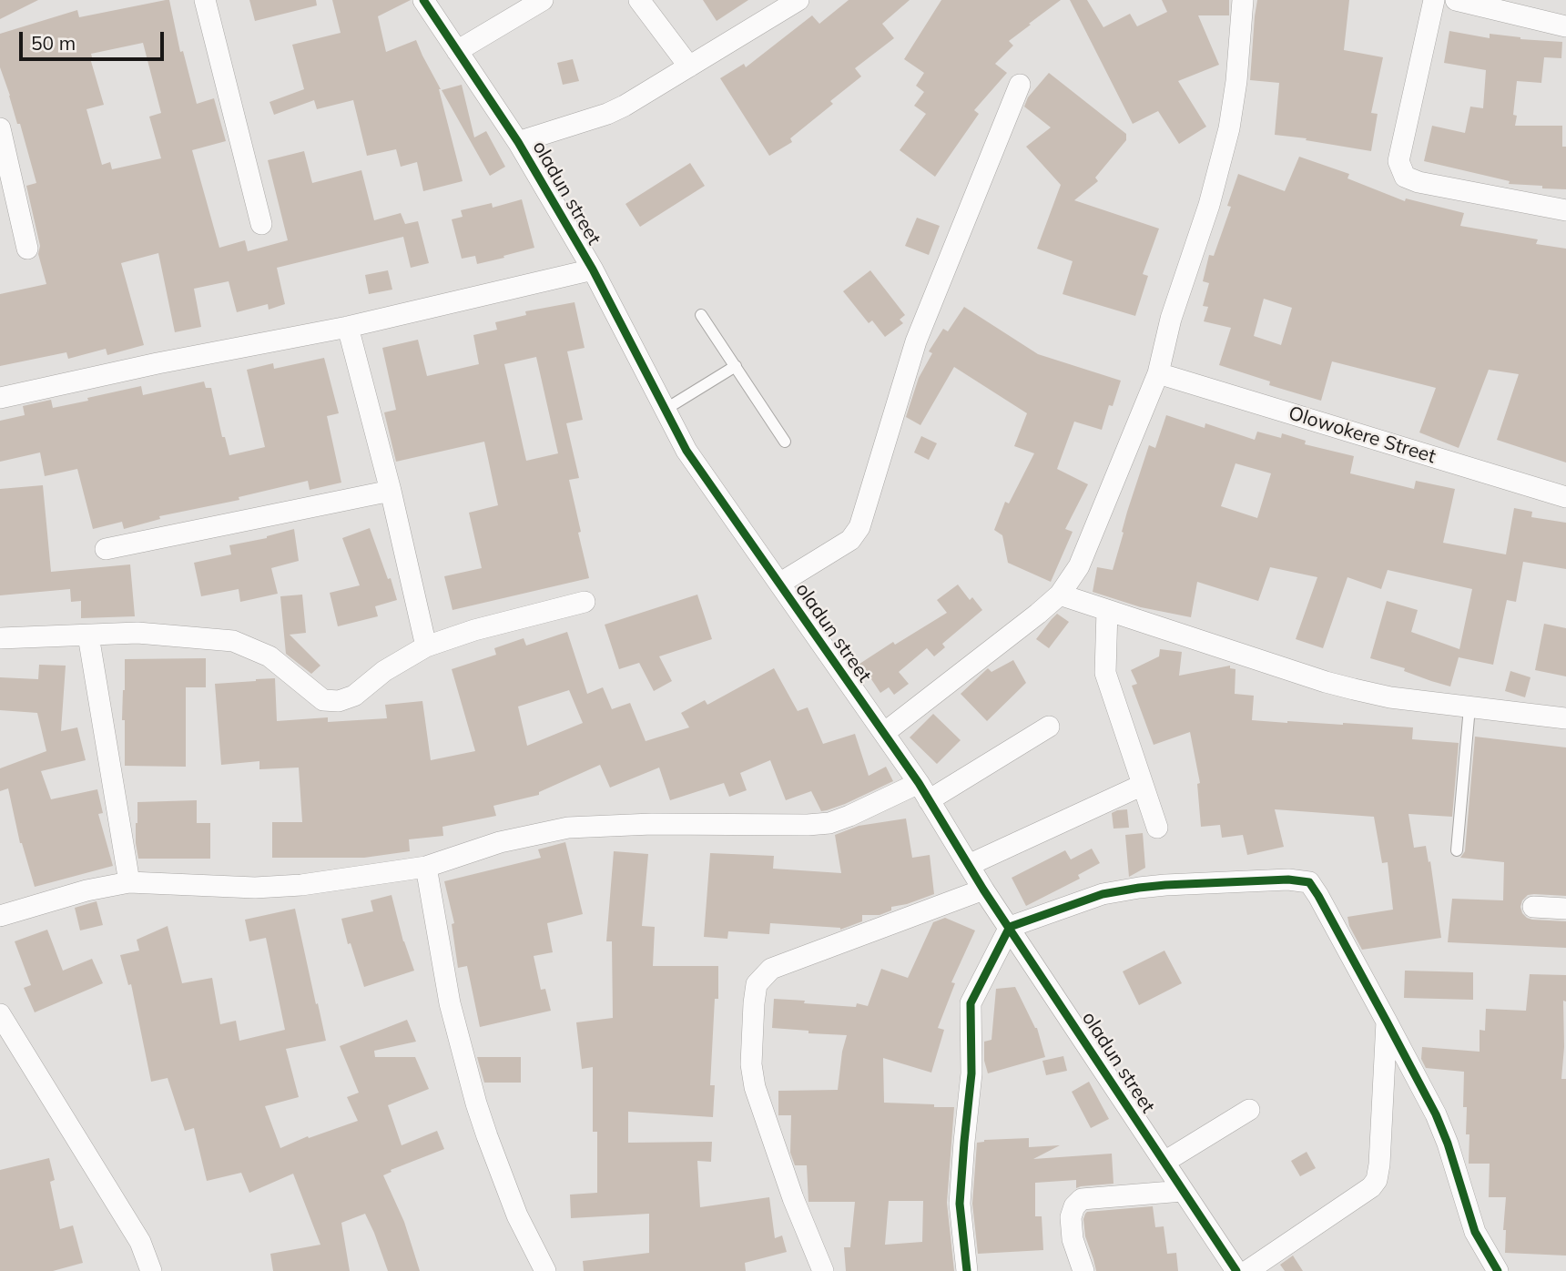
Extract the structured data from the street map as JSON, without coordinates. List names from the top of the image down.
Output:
{
  "streets": {
    "street": ["oladun street", "Olowokere Street"]
  },
  "scale_bar": "50 m"
}
